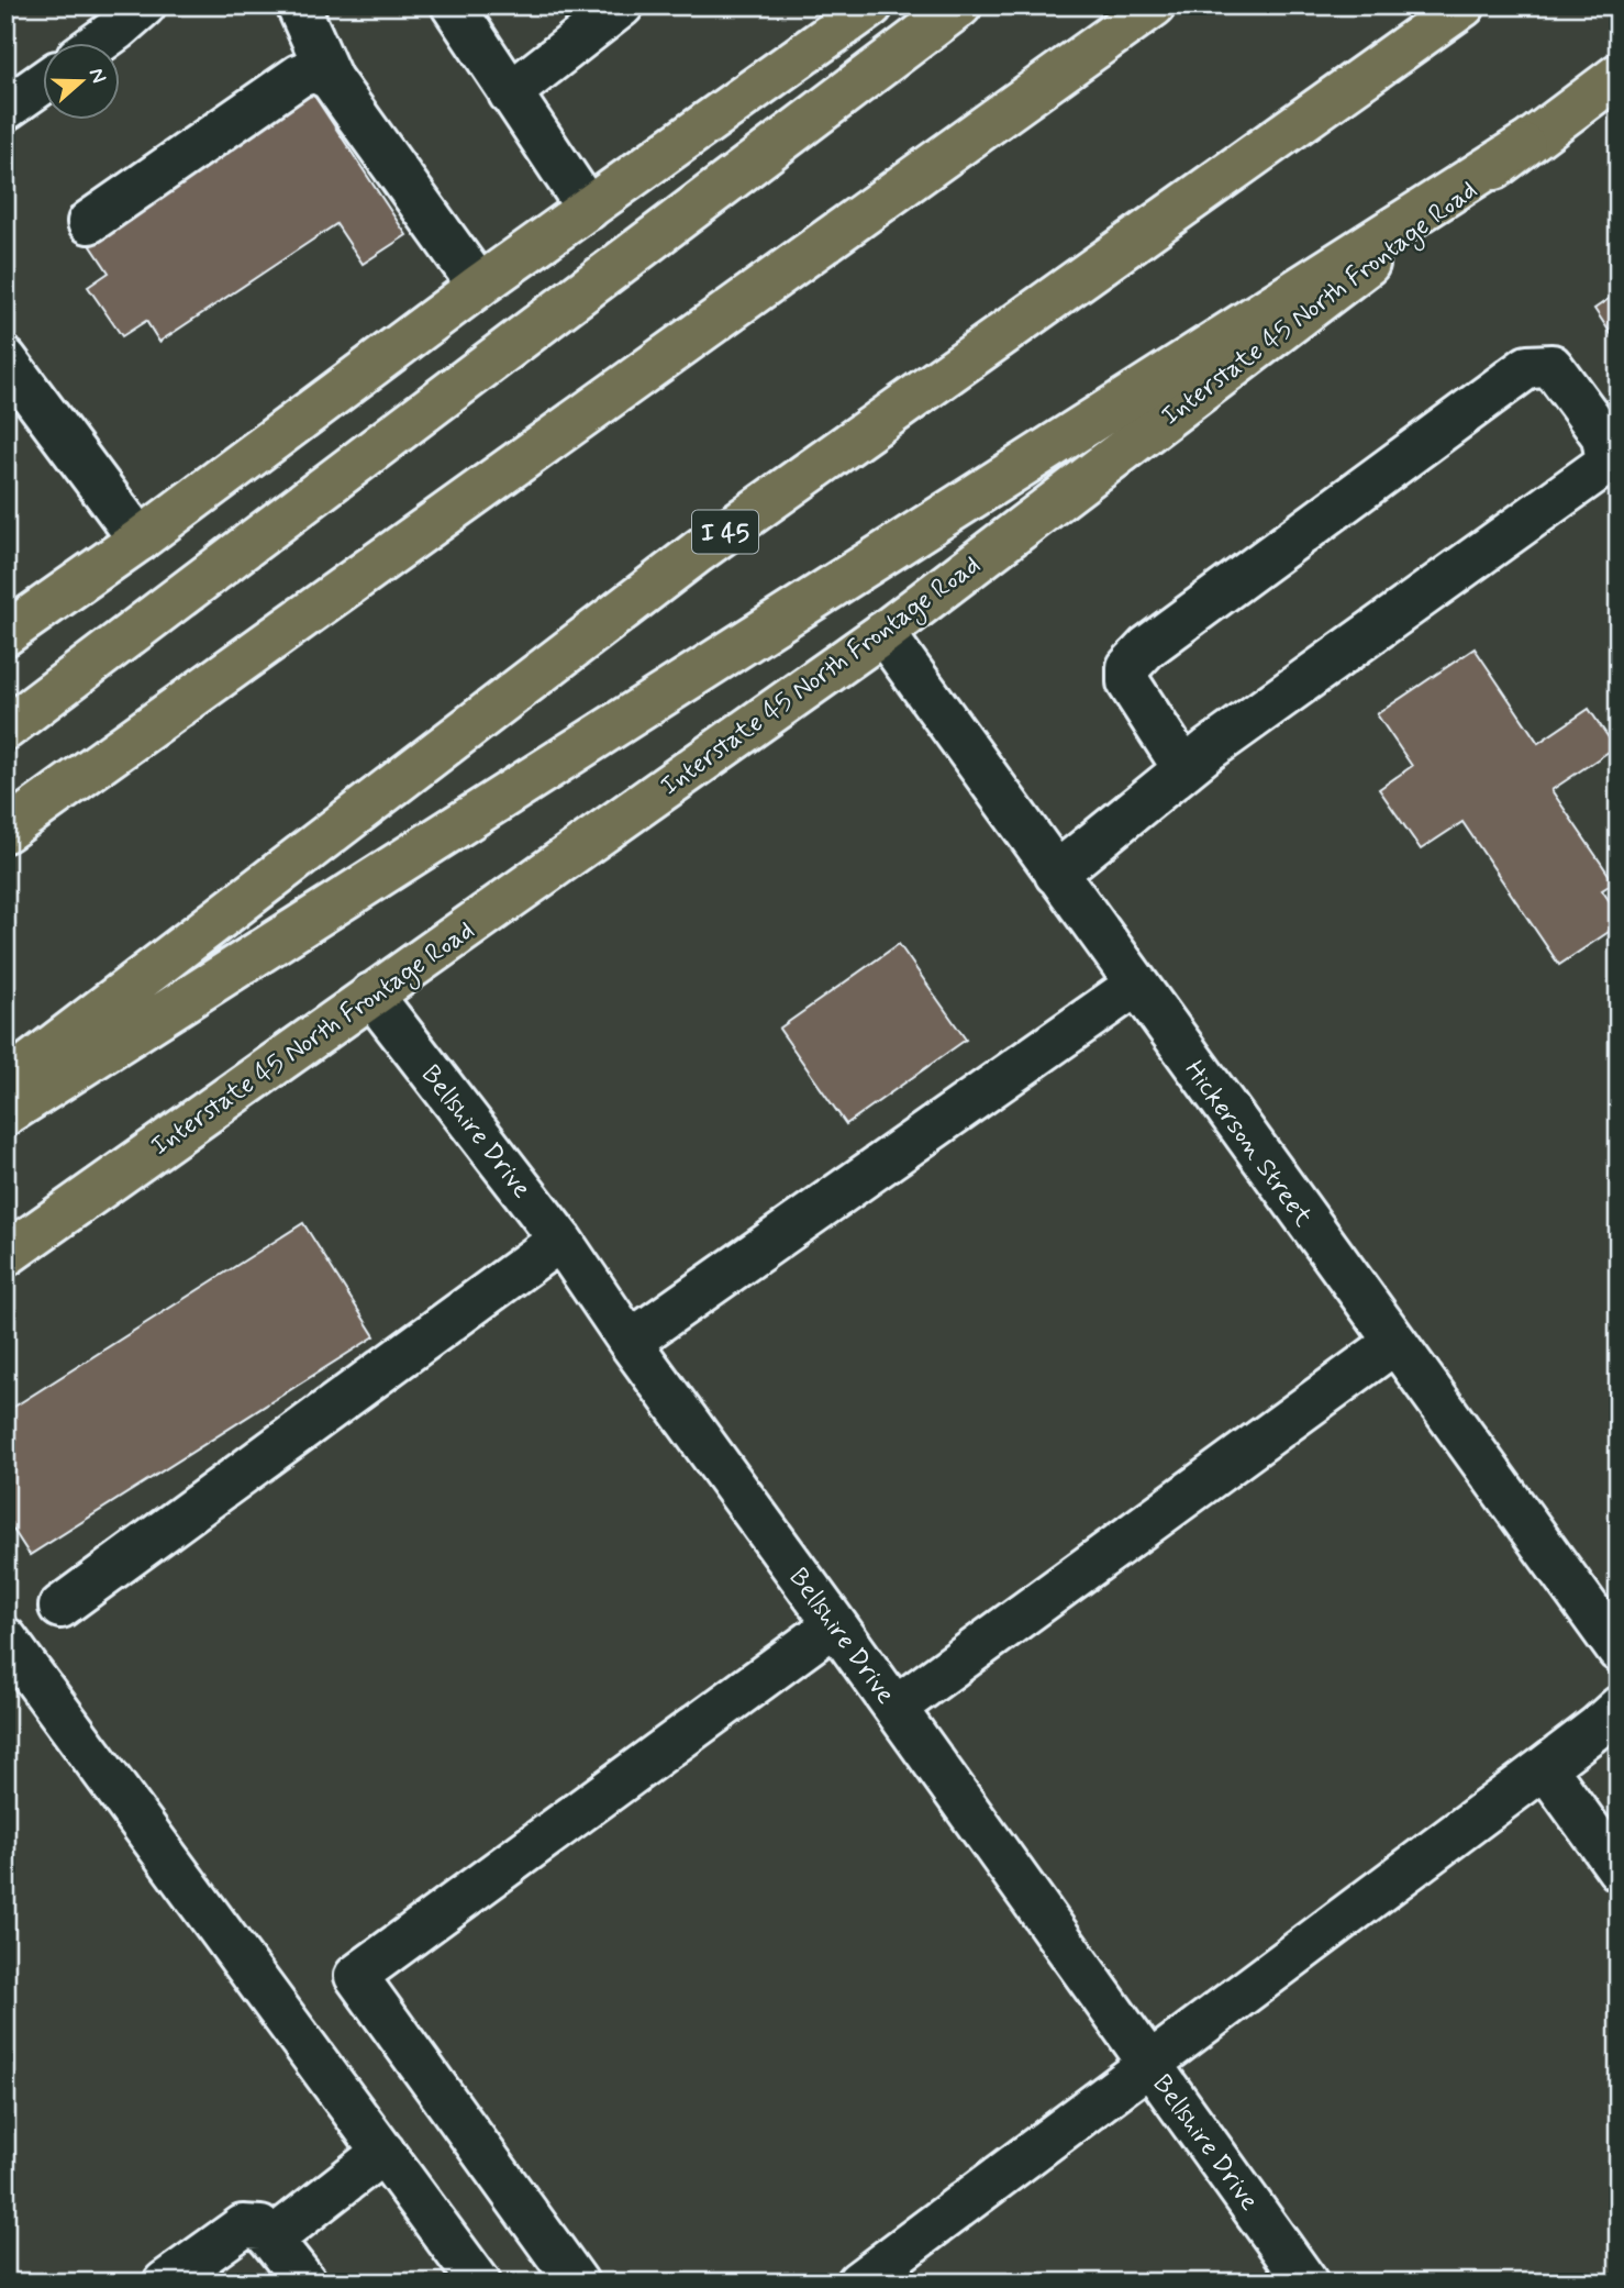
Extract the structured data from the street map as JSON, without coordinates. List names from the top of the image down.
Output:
{
  "streets": {
    "main road": ["Interstate 45 North Frontage Road", "I 45"],
    "street": ["Bellshire Drive", "Hickerson Street"]
  },
  "crossings": [
    ["Interstate 45 North Frontage Road", "Bellshire Drive"],
    ["Interstate 45 North Frontage Road", "Hickerson Street"]
  ],
  "north": "right"
}
